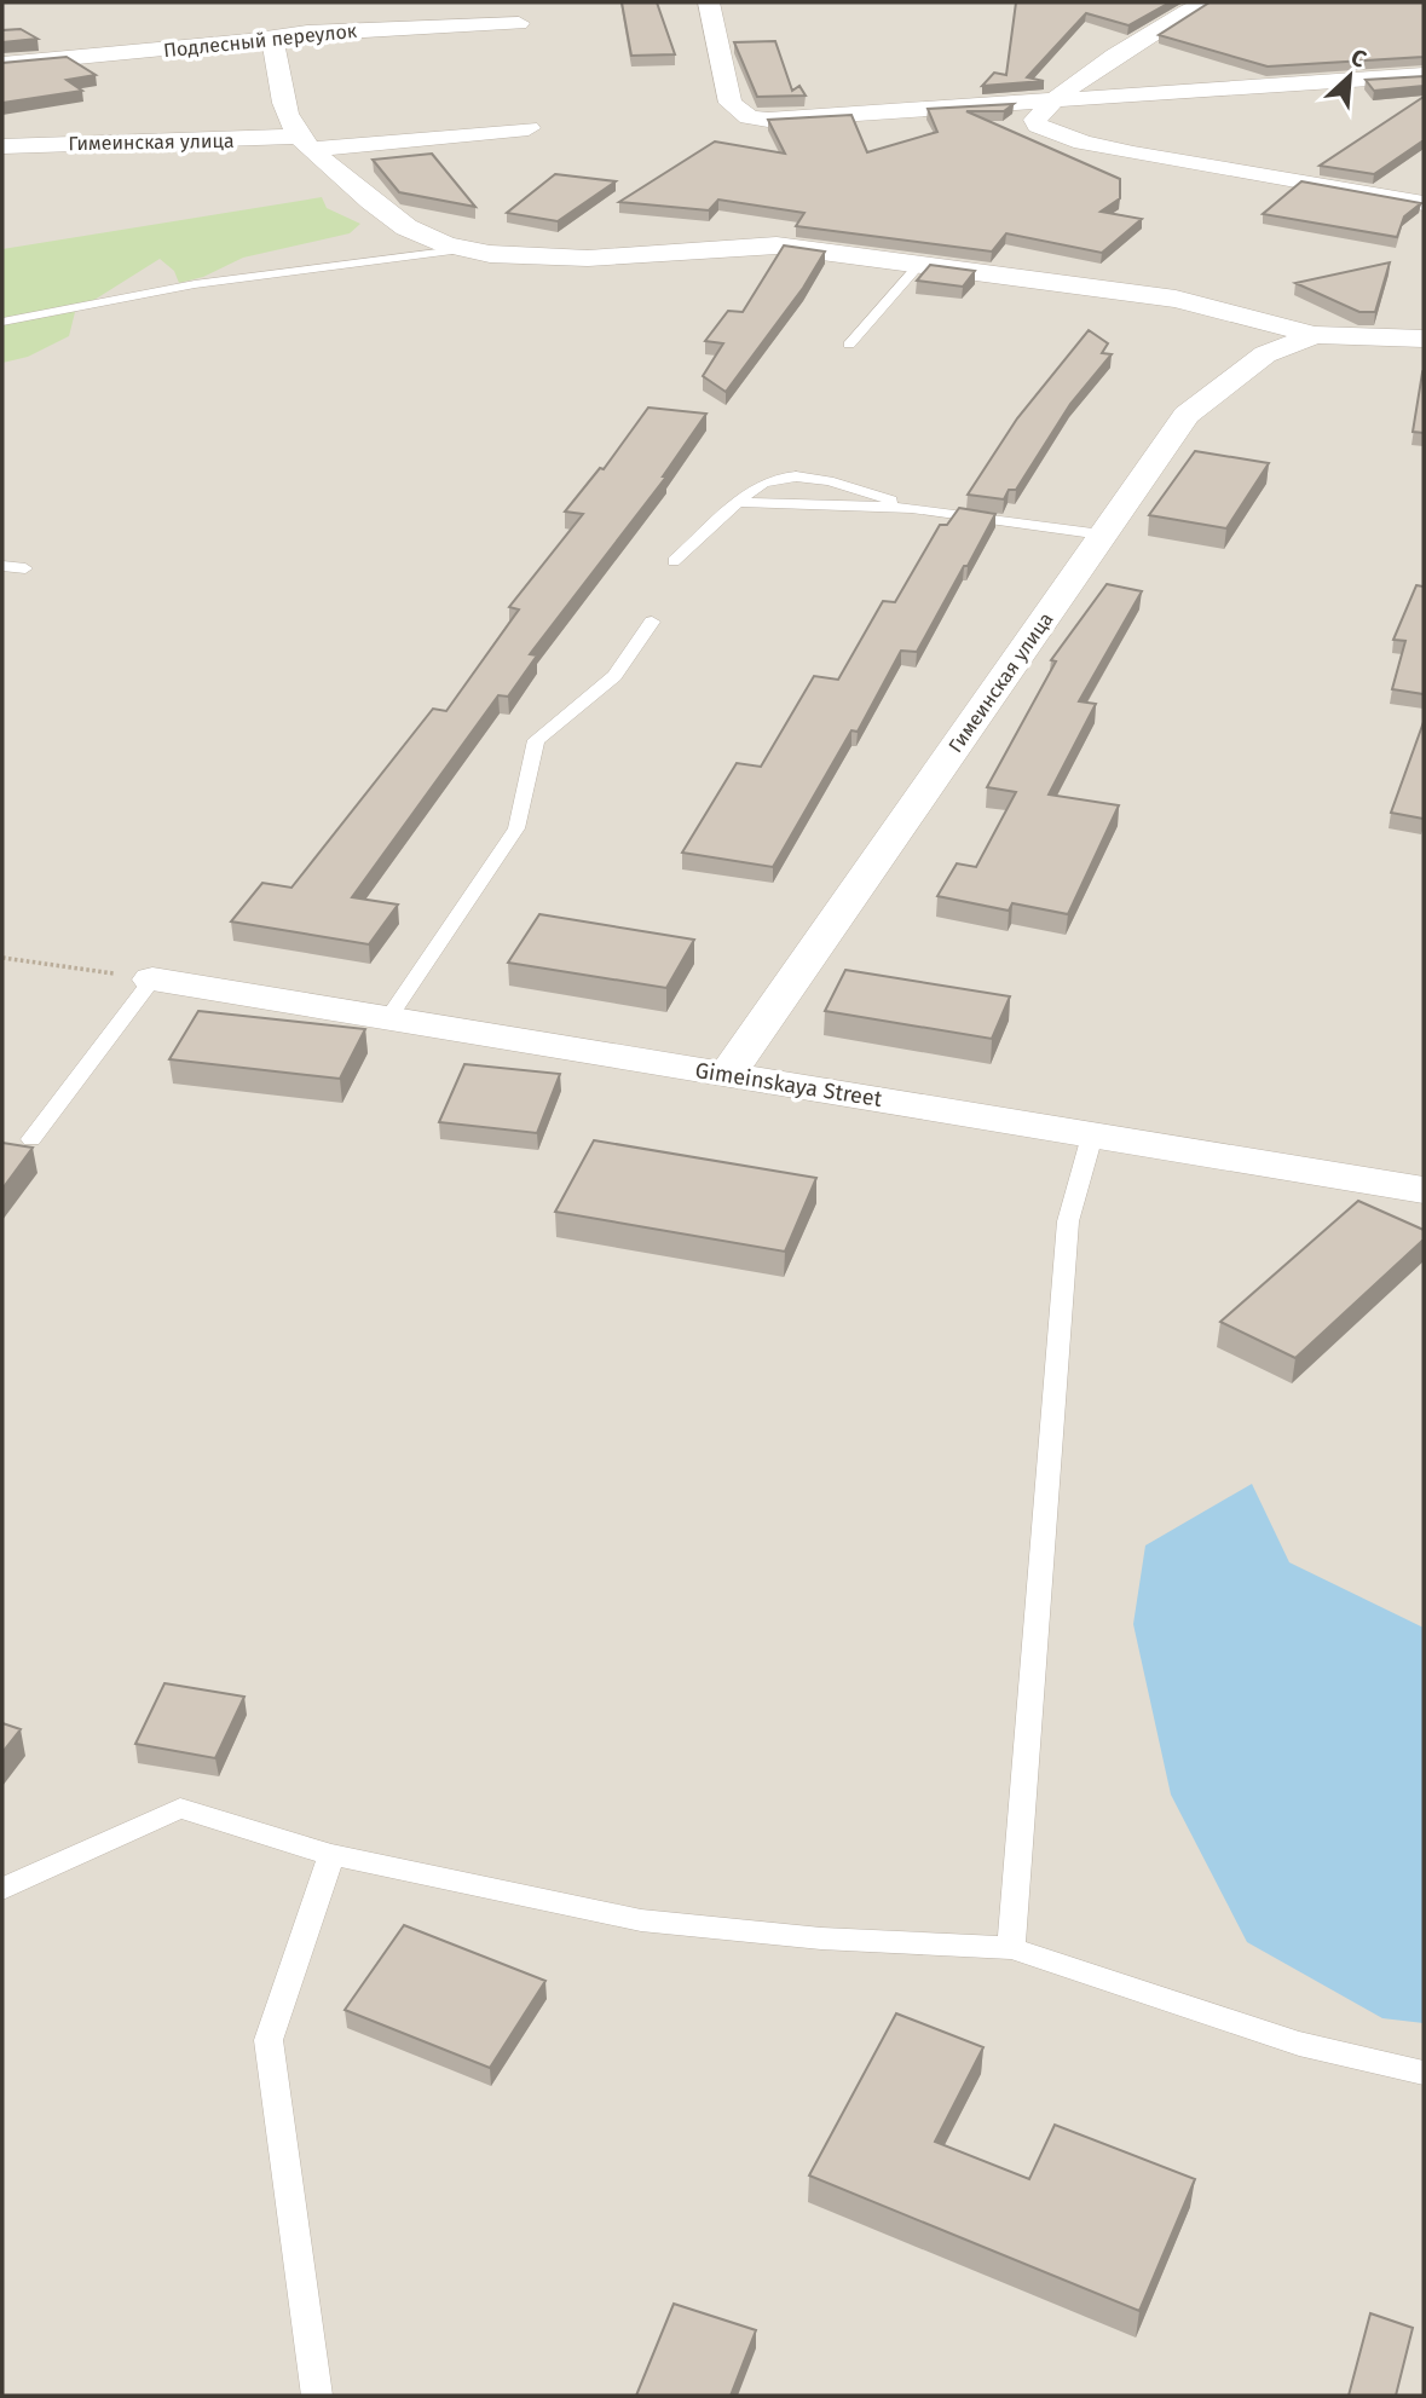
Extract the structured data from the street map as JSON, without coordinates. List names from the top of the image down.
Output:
{
  "streets": {
    "street": ["Подлесный переулок", "Гимеинская улица", "Gimeinskaya Street"]
  },
  "crossings": [
    ["Гимеинская улица", "Gimeinskaya Street"]
  ],
  "north": "top right"
}
